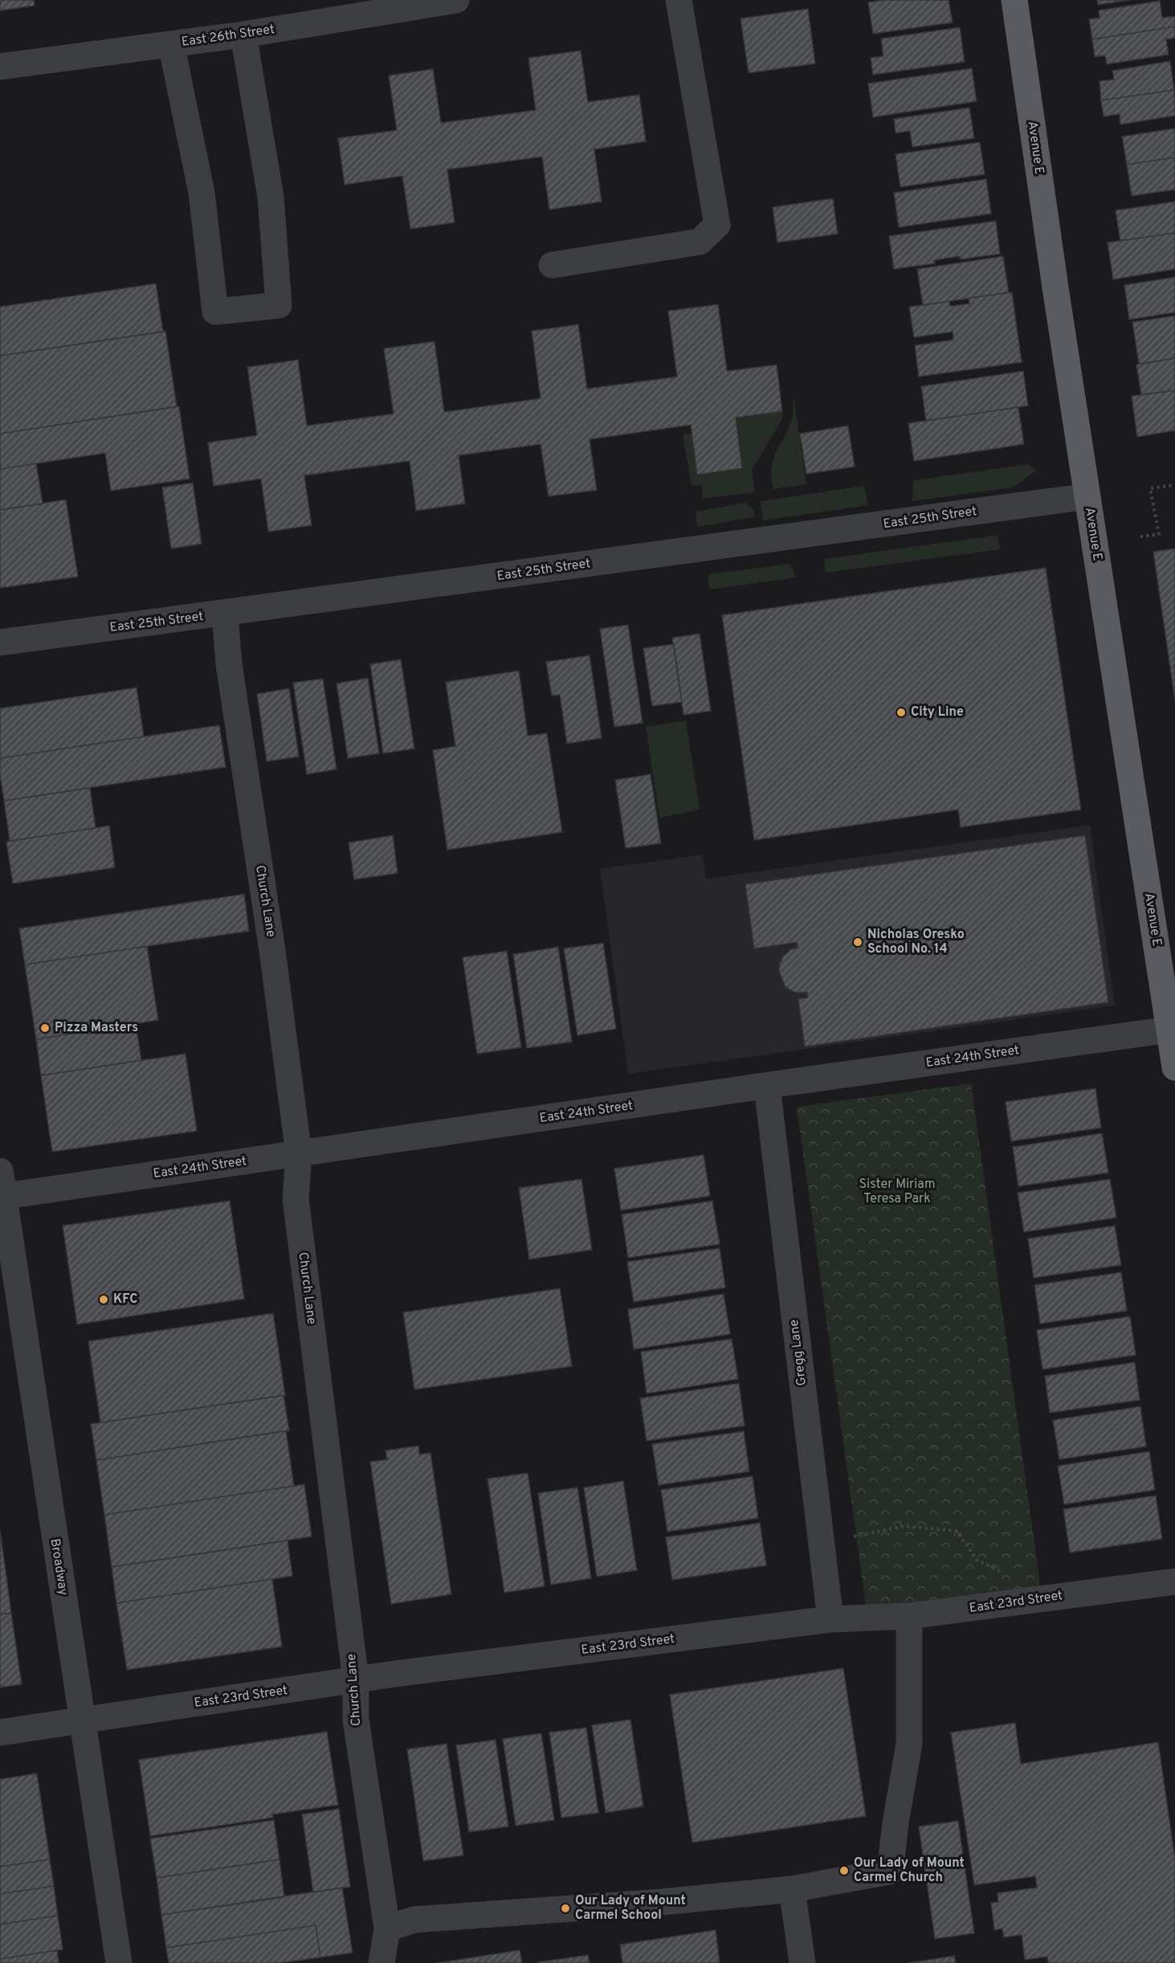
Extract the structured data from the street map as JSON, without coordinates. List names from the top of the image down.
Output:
{
  "streets": {
    "main road": ["Avenue E"],
    "street": [
      "East 26th Street",
      "East 25th Street",
      "Church Lane",
      "East 24th Street",
      "Gregg Lane",
      "Broadway",
      "East 23rd Street"
    ]
  },
  "crossings": [
    ["Avenue E", "East 25th Street"],
    ["Avenue E", "East 24th Street"],
    ["East 25th Street", "Church Lane"],
    ["Church Lane", "East 24th Street"],
    ["Church Lane", "East 23rd Street"],
    ["East 24th Street", "Gregg Lane"],
    ["East 24th Street", "Broadway"],
    ["Gregg Lane", "East 23rd Street"],
    ["Broadway", "East 23rd Street"]
  ],
  "parks": ["Sister Miriam Teresa Park"],
  "places": [
    "City Line",
    "Nicholas Oresko School No. 14",
    "Pizza Masters",
    "KFC",
    "Our Lady of Mount Carmel Church",
    "Our Lady of Mount Carmel School"
  ]
}
